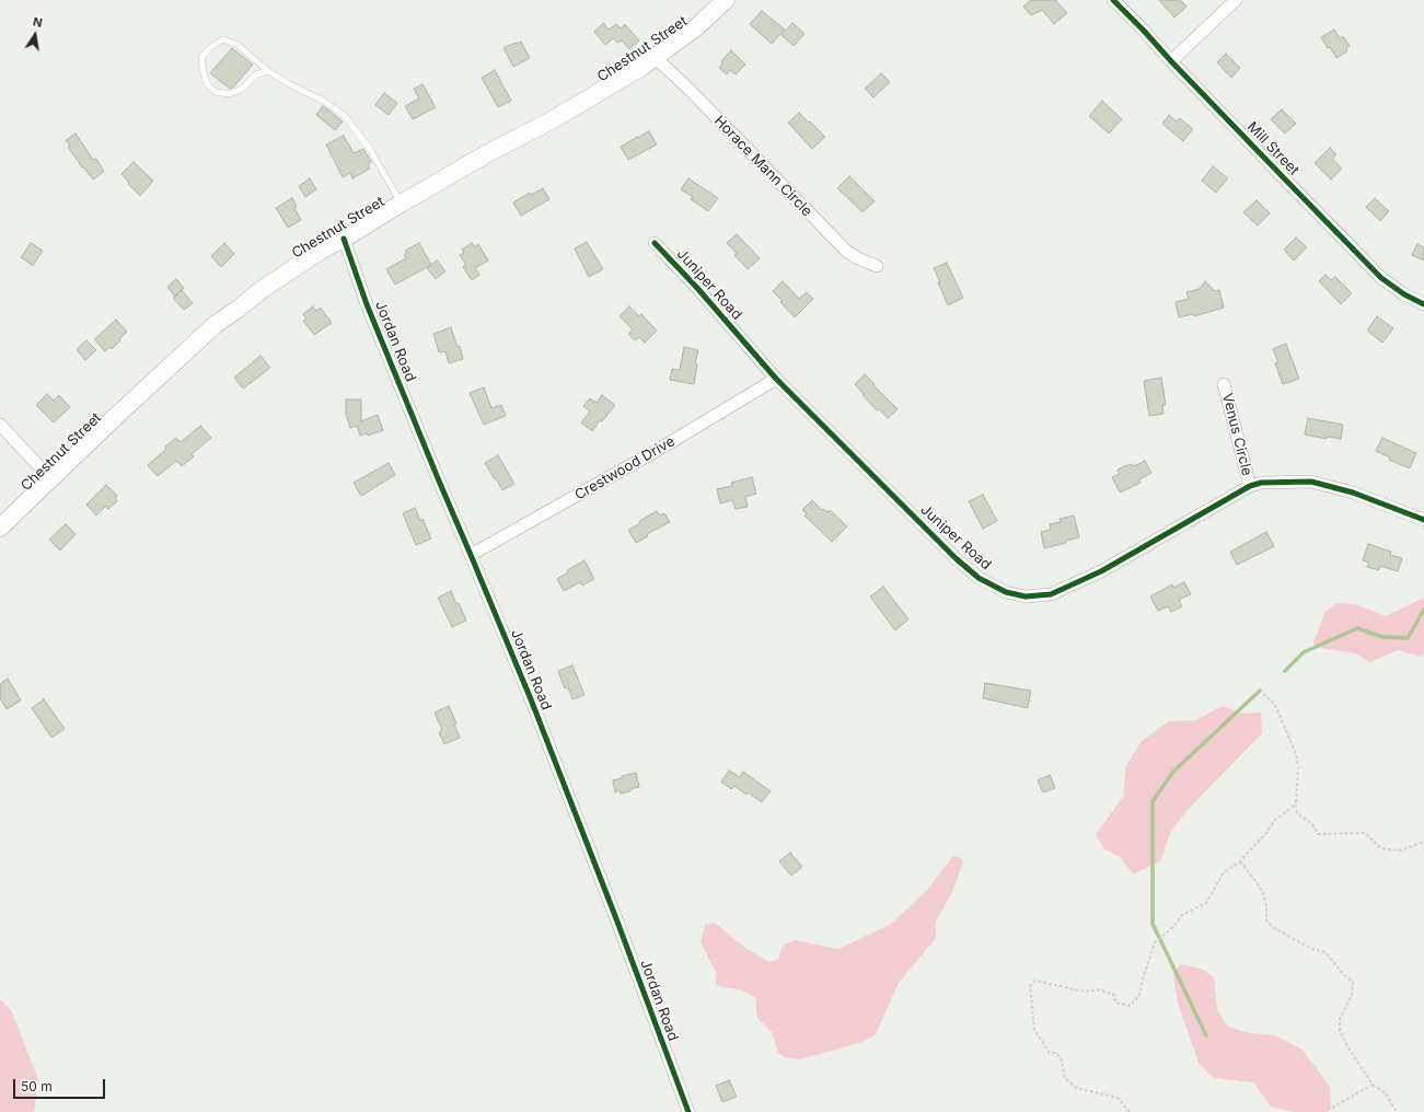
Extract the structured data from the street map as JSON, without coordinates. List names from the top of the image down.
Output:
{
  "streets": {
    "main road": ["Chestnut Street"],
    "street": [
      "Mill Street",
      "Horace Mann Circle",
      "Juniper Road",
      "Jordan Road",
      "Venus Circle",
      "Crestwood Drive"
    ]
  },
  "crossings": [
    ["Chestnut Street", "Horace Mann Circle"],
    ["Chestnut Street", "Jordan Road"],
    ["Juniper Road", "Venus Circle"],
    ["Juniper Road", "Crestwood Drive"],
    ["Jordan Road", "Crestwood Drive"]
  ],
  "scale_bar": "50 m",
  "north": "top"
}
